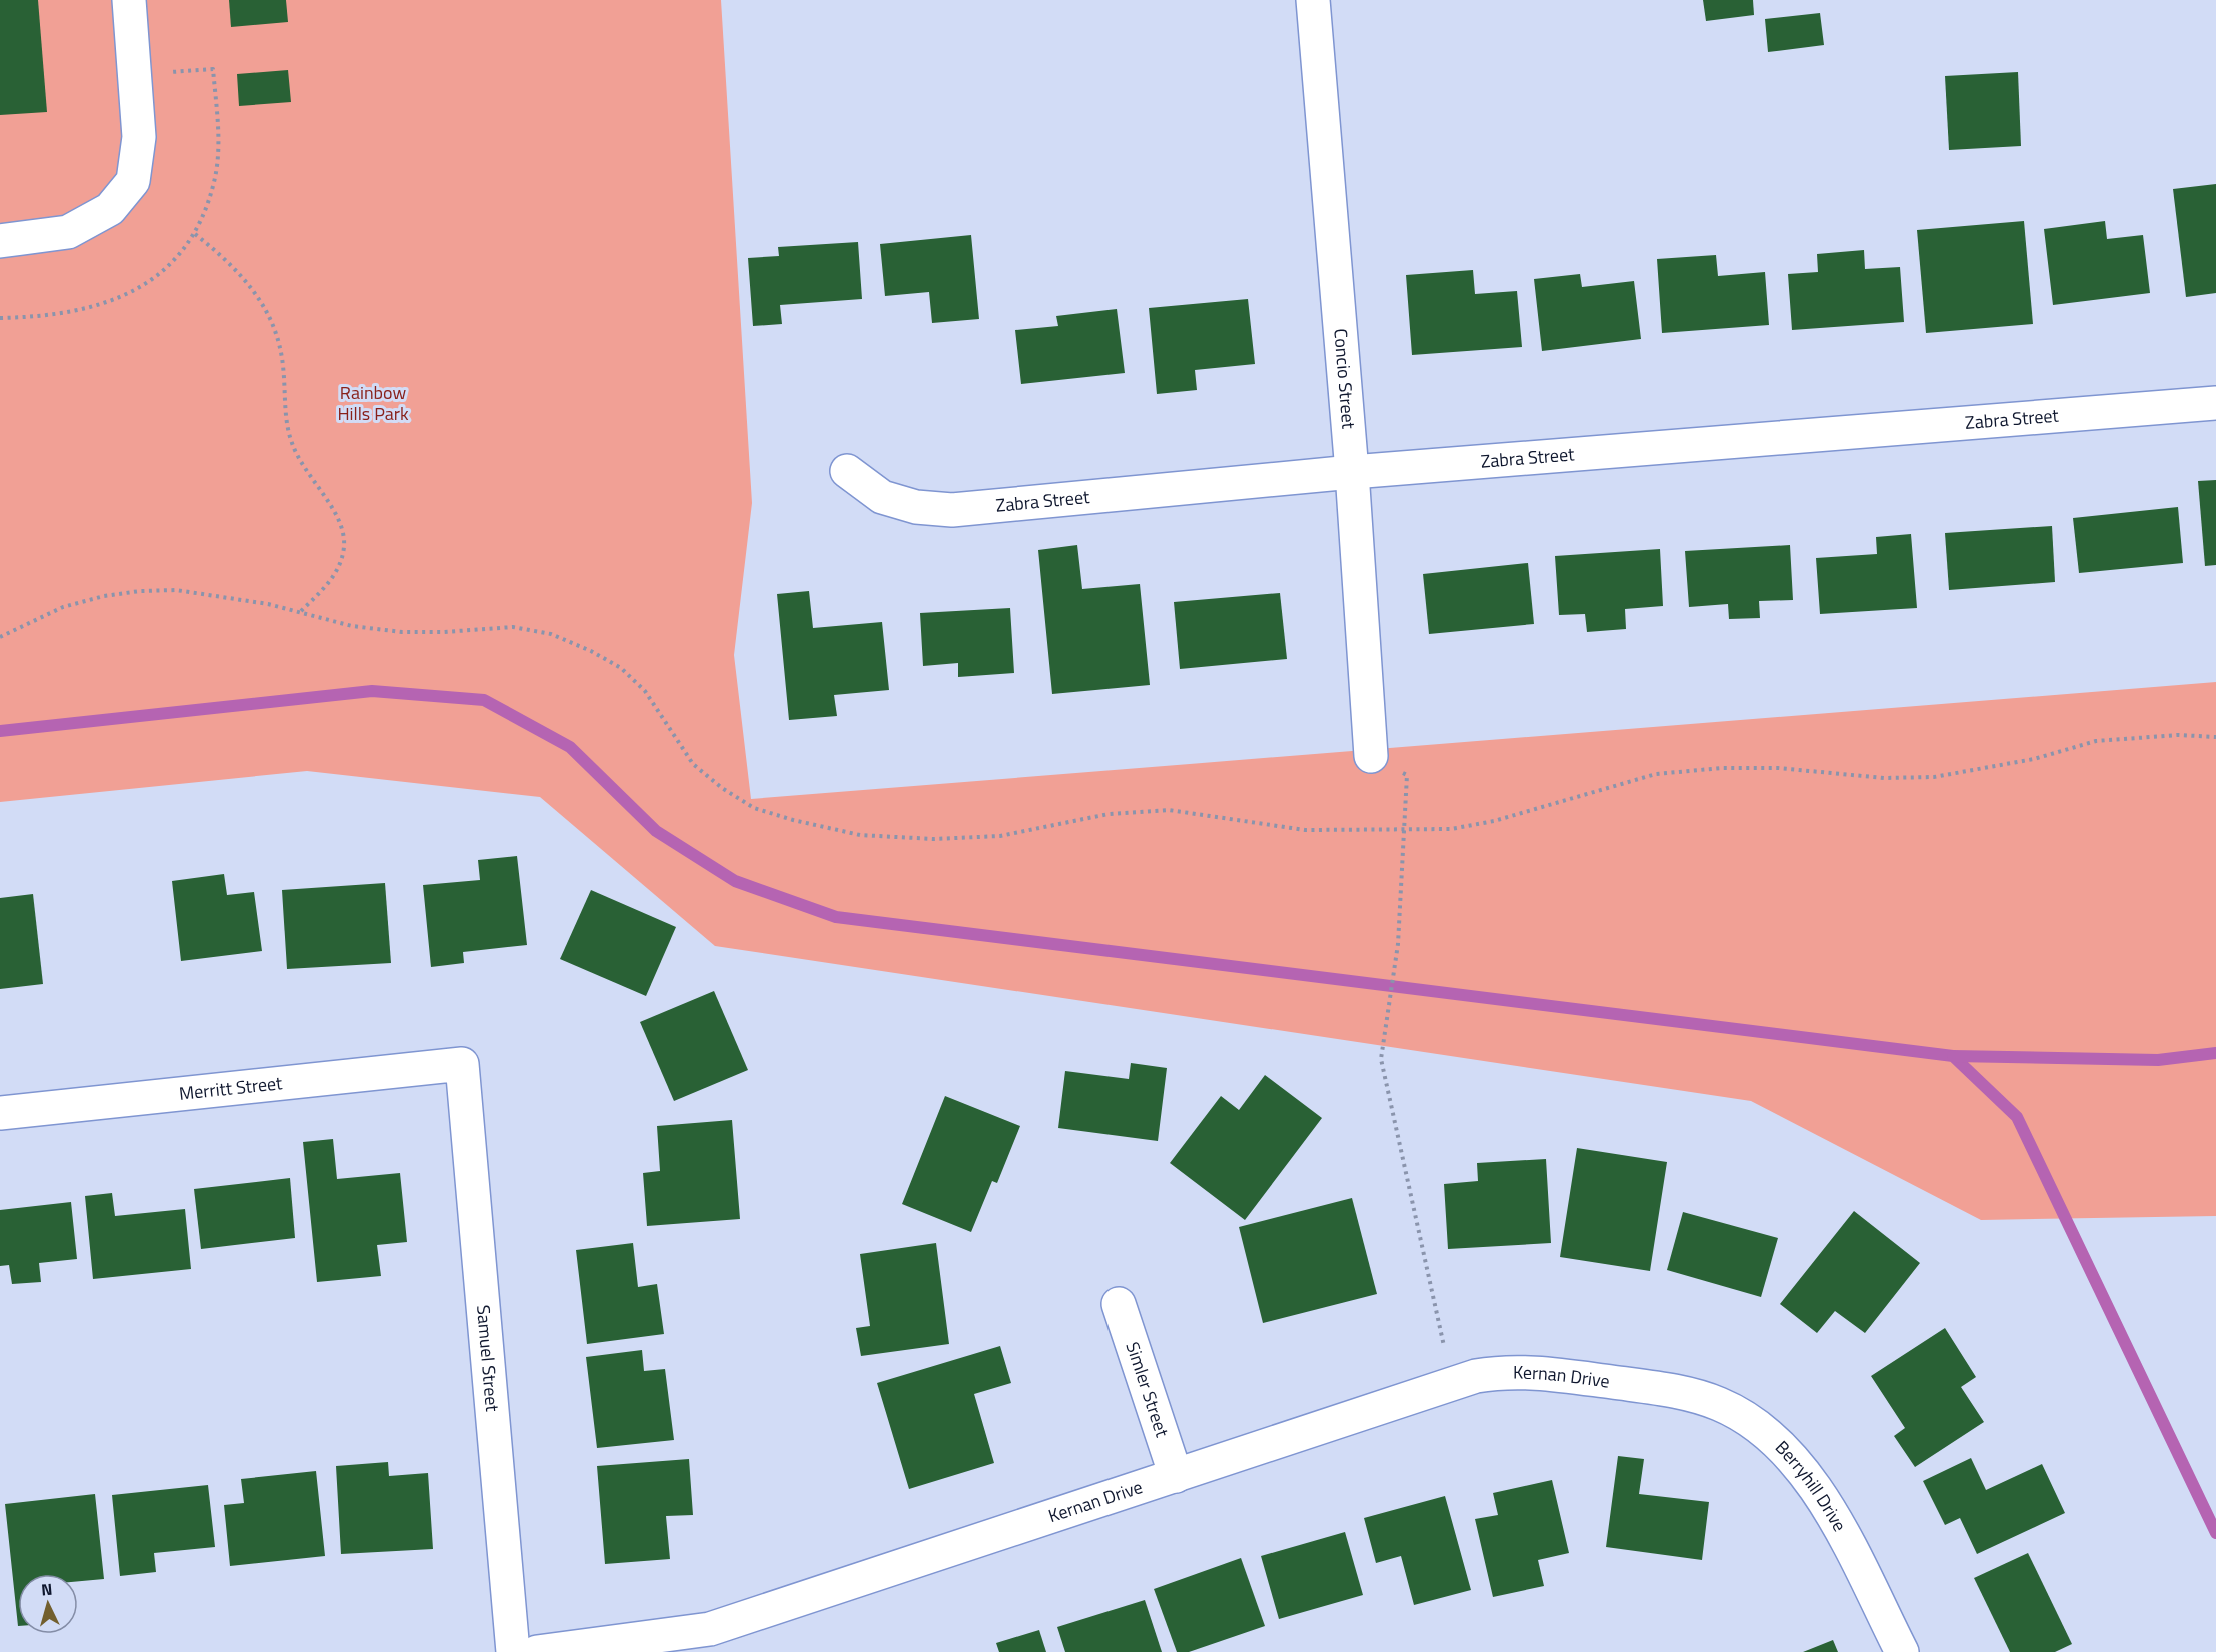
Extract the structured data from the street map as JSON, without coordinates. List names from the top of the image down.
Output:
{
  "streets": {
    "street": [
      "Concio Street",
      "Zabra Street",
      "Merritt Street",
      "Samuel Street",
      "Kernan Drive",
      "Simler Street",
      "Berryhill Drive"
    ]
  },
  "crossings": [
    ["Concio Street", "Zabra Street"],
    ["Merritt Street", "Samuel Street"],
    ["Kernan Drive", "Simler Street"],
    ["Kernan Drive", "Berryhill Drive"]
  ],
  "parks": ["Rainbow Hills Park"],
  "north": "top"
}
